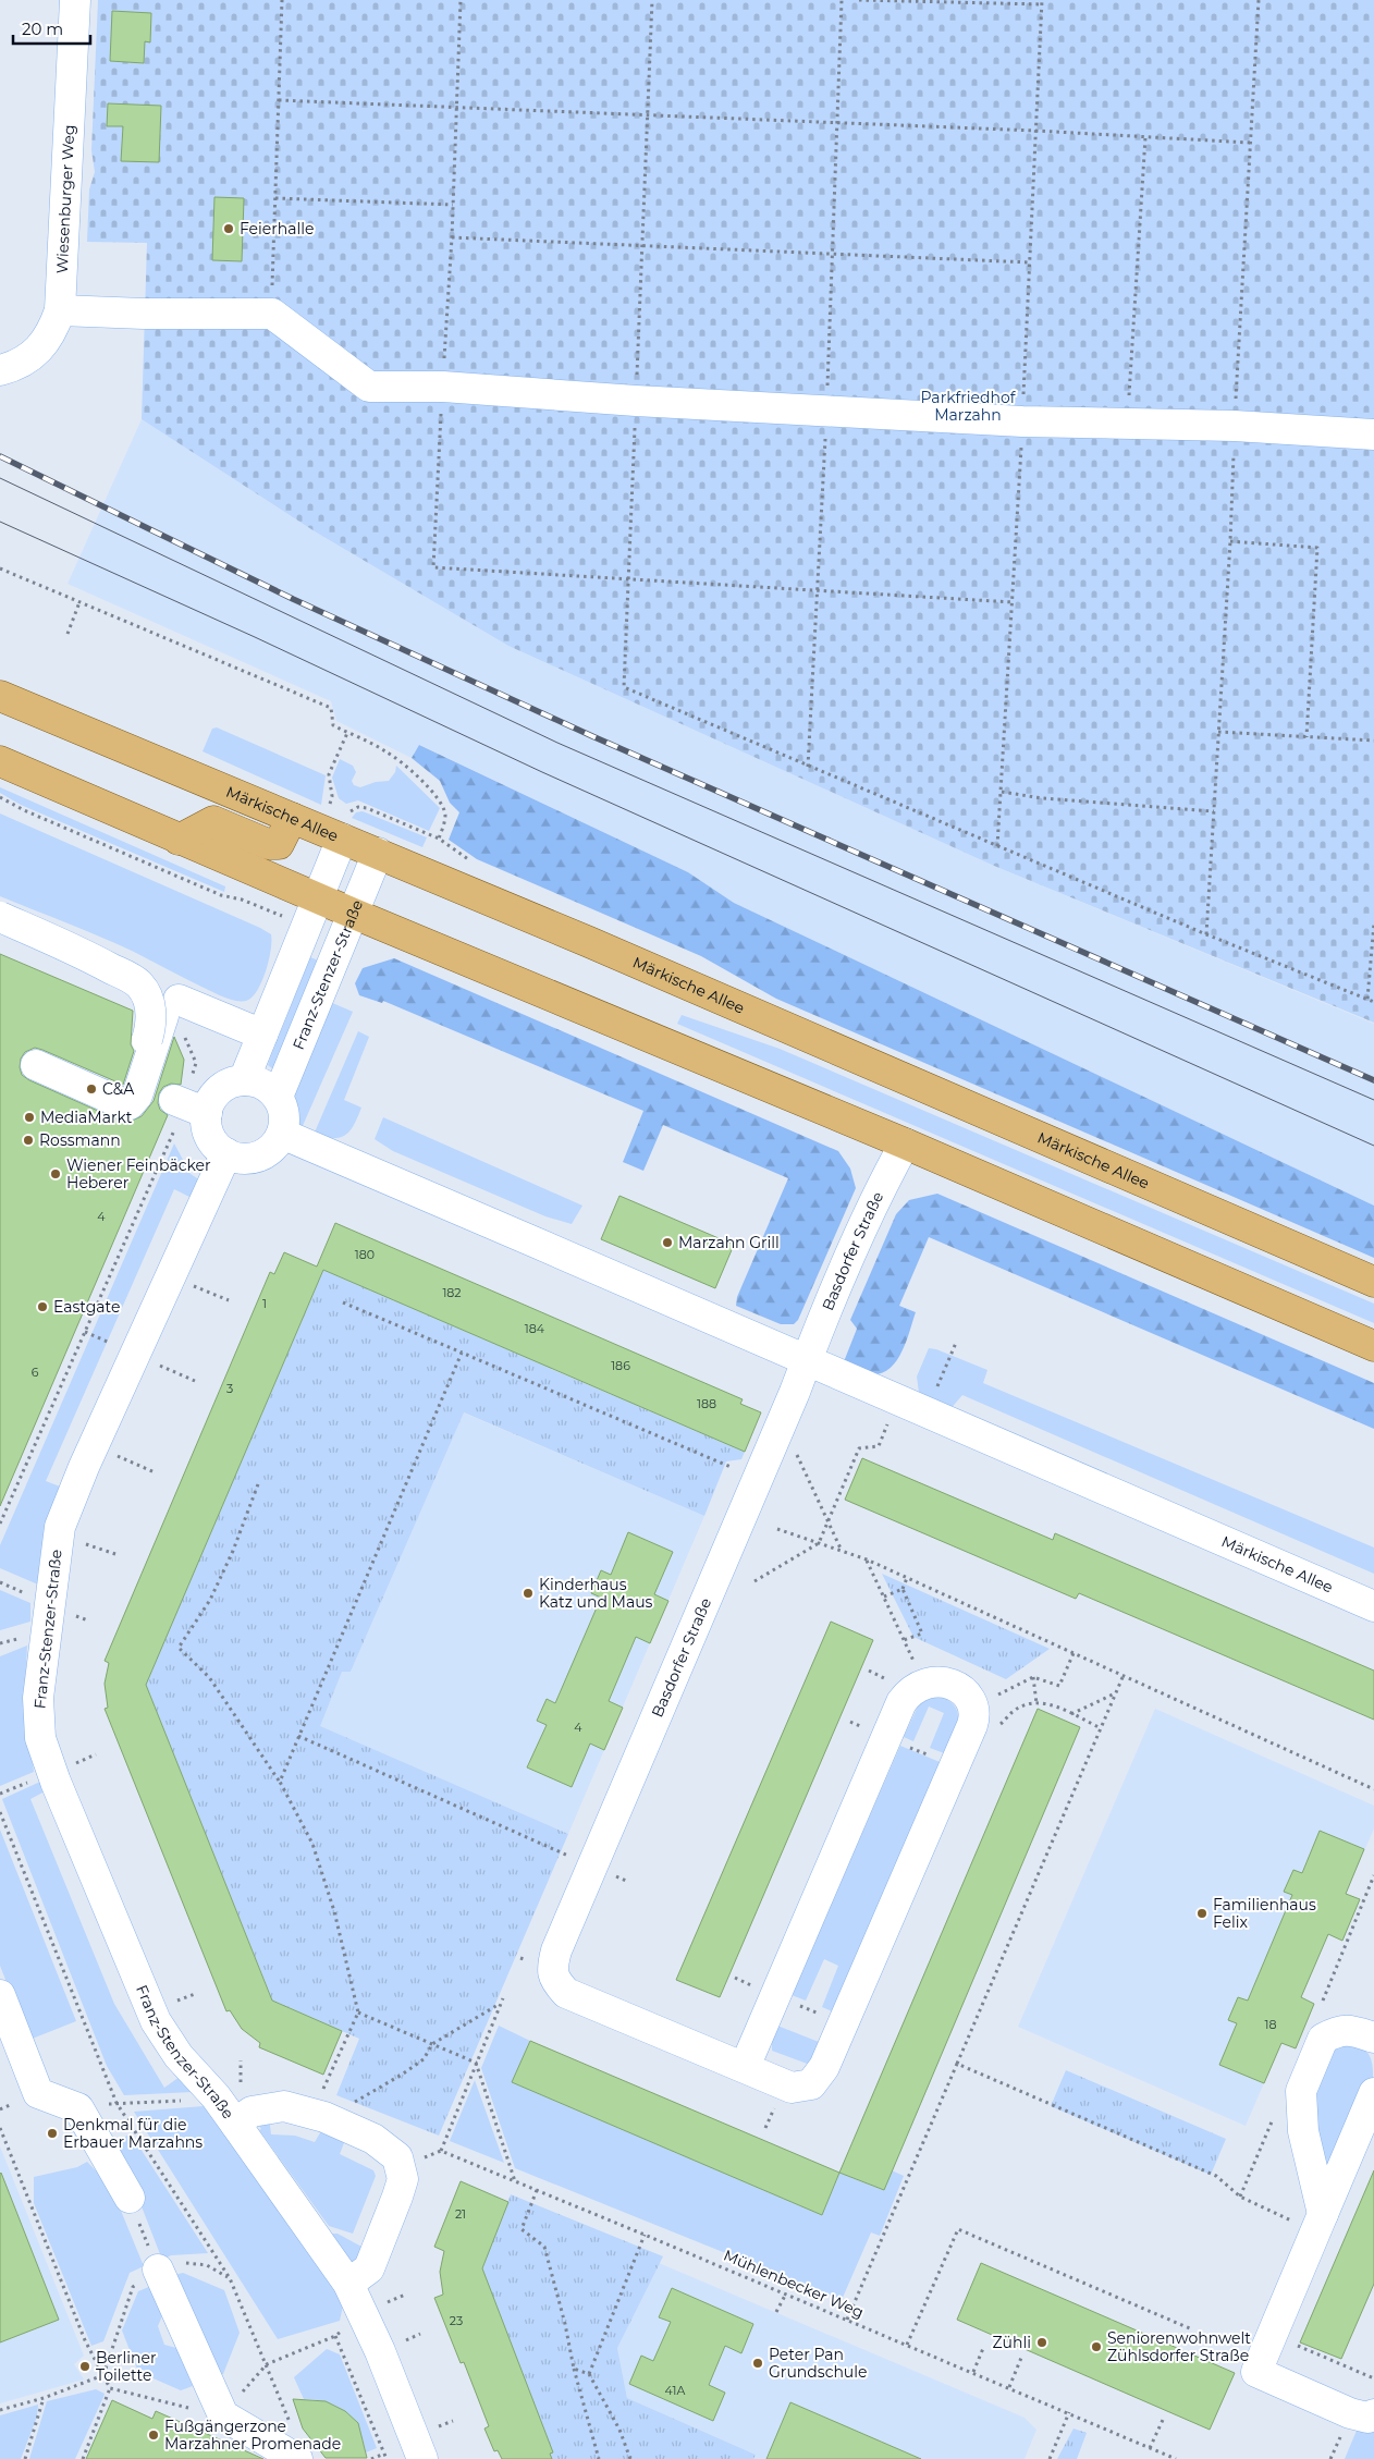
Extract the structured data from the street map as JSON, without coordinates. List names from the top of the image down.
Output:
{
  "streets": {
    "main road": ["Märkische Allee"],
    "street": ["Wiesenburger Weg", "Franz-Stenzer-Straße", "Basdorfer Straße"],
    "path": ["Mühlenbecker Weg"]
  },
  "crossings": [
    ["Märkische Allee", "Franz-Stenzer-Straße"],
    ["Märkische Allee", "Basdorfer Straße"]
  ],
  "parks": ["Parkfriedhof Marzahn"],
  "places": [
    "Feierhalle",
    "C&A",
    "MediaMarkt",
    "Rossmann",
    "Wiener Feinbäcker Heberer",
    "Marzahn Grill",
    "Eastgate",
    "Kinderhaus Katz und Maus",
    "Familienhaus Felix",
    "Denkmal für die Erbauer Marzahns",
    "Zühli",
    "Seniorenwohnwelt Zühlsdorfer Straße",
    "Peter Pan Grundschule",
    "Berliner Toilette",
    "Fußgängerzone Marzahner Promenade"
  ],
  "house_numbers": [
    "4",
    "180",
    "182",
    "1",
    "184",
    "186",
    "6",
    "3",
    "188",
    "4",
    "18",
    "21",
    "23",
    "41A"
  ],
  "scale_bar": "20 m"
}
